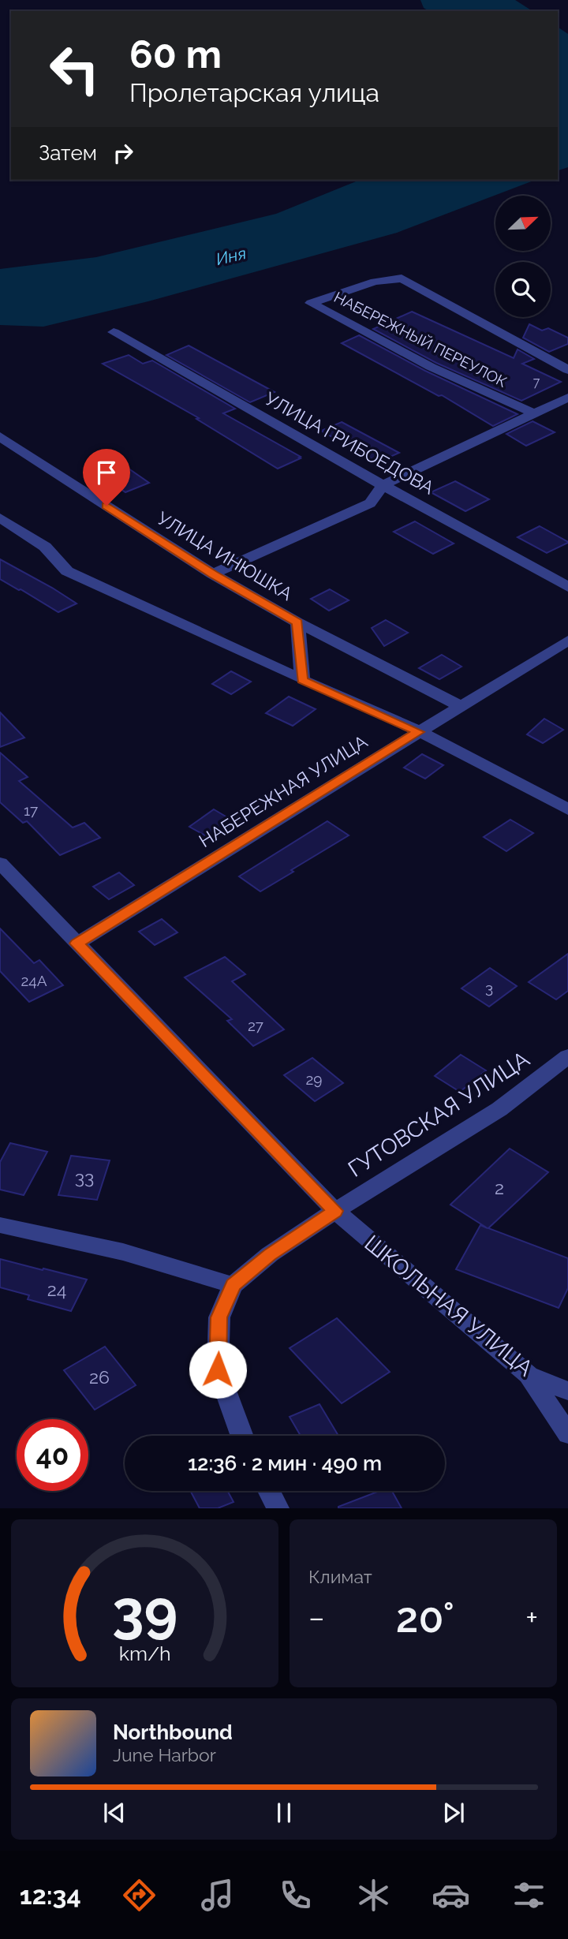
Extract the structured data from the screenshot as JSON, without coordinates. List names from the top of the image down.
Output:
{
  "streets": {
    "street": [
      "НАБЕРЕЖНЫЙ ПЕРЕУЛОК",
      "УЛИЦА ГРИБОЕДОВА",
      "УЛИЦА ИНЮШКА",
      "НАБЕРЕЖНАЯ УЛИЦА",
      "ГУТОВСКАЯ УЛИЦА",
      "ШКОЛЬНАЯ УЛИЦА"
    ]
  },
  "crossings": [
    ["НАБЕРЕЖНАЯ УЛИЦА", "ШКОЛЬНАЯ УЛИЦА"],
    ["ГУТОВСКАЯ УЛИЦА", "ШКОЛЬНАЯ УЛИЦА"]
  ],
  "water": ["Иня"],
  "house_numbers": [
    "7",
    "17",
    "24А",
    "3",
    "27",
    "29",
    "33",
    "2",
    "24",
    "26"
  ],
  "north": "top right",
  "page": {
    "turn": ["60 m", "Пролетарская улица"],
    "then": "Затем",
    "limit": "40",
    "trip": "12:36 · 2 мин · 490 m",
    "tile": "Климат",
    "heat": ["−", "20°", "+"],
    "song": ["Northbound", "June Harbor"],
    "tabs": "12:34",
    "gauge": ["39", "km/h"]
  }
}
